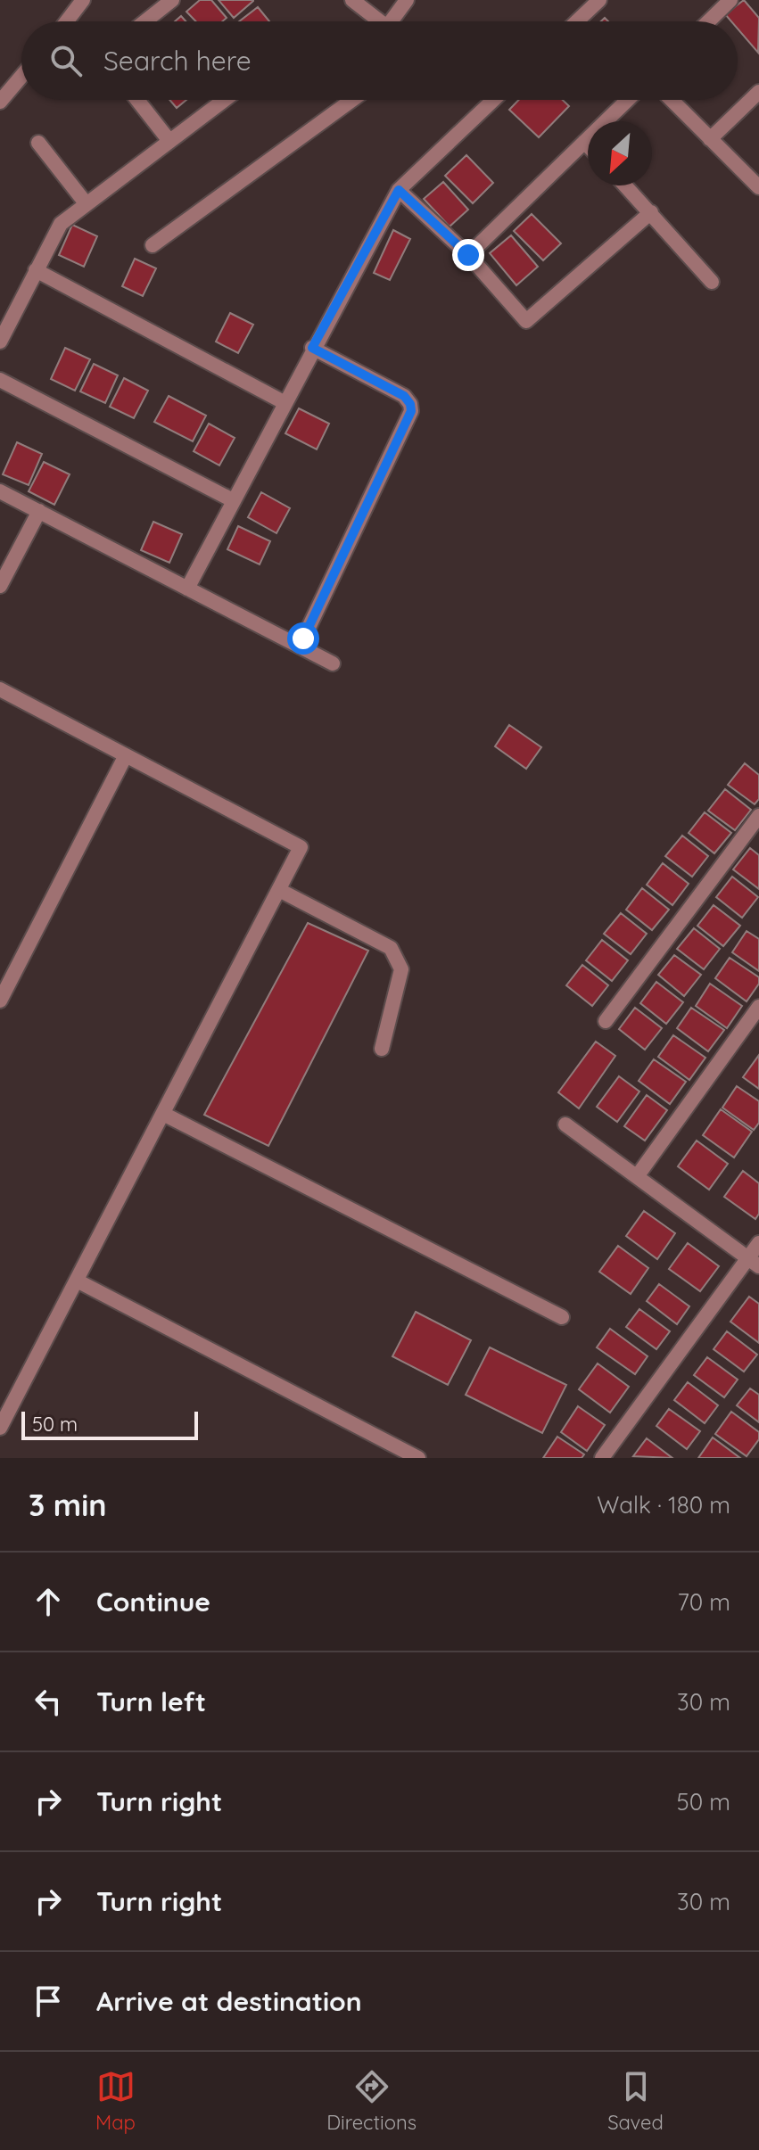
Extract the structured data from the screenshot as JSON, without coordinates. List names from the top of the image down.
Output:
{
  "scale_bar": "50 m",
  "north": "bottom left",
  "page": {
    "search": "Search here",
    "scale": "50 m",
    "heading": ["3 min", "Walk · 180 m"],
    "list": [
      ["Continue", "70 m"],
      ["Turn left", "30 m"],
      ["Turn right", "50 m"],
      ["Turn right", "30 m"],
      "Arrive at destination"
    ],
    "nav": ["Map", "Directions", "Saved"]
  }
}
